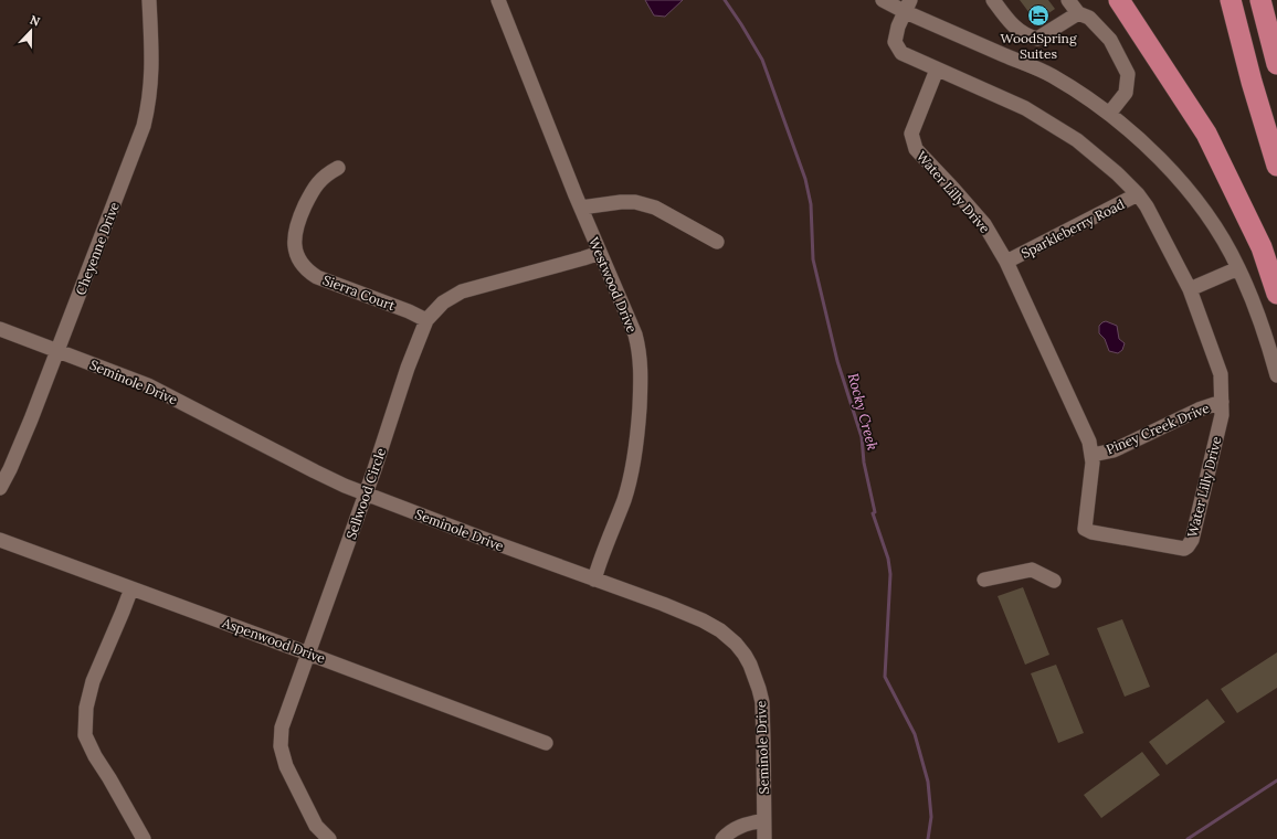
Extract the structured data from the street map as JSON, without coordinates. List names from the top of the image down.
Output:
{
  "streets": {
    "street": [
      "Water Lilly Drive",
      "Sparkleberry Road",
      "Cheyenne Drive",
      "Westwood Drive",
      "Sierra Court",
      "Seminole Drive",
      "Piney Creek Drive",
      "Sellwood Circle",
      "Aspenwood Drive"
    ]
  },
  "crossings": [
    ["Water Lilly Drive", "Sparkleberry Road"],
    ["Water Lilly Drive", "Piney Creek Drive"],
    ["Cheyenne Drive", "Seminole Drive"],
    ["Westwood Drive", "Seminole Drive"],
    ["Westwood Drive", "Sellwood Circle"],
    ["Sierra Court", "Sellwood Circle"],
    ["Seminole Drive", "Sellwood Circle"],
    ["Sellwood Circle", "Aspenwood Drive"]
  ],
  "water": ["Rocky Creek"],
  "places": {
    "hotel": ["WoodSpring Suites"]
  },
  "north": "top"
}
